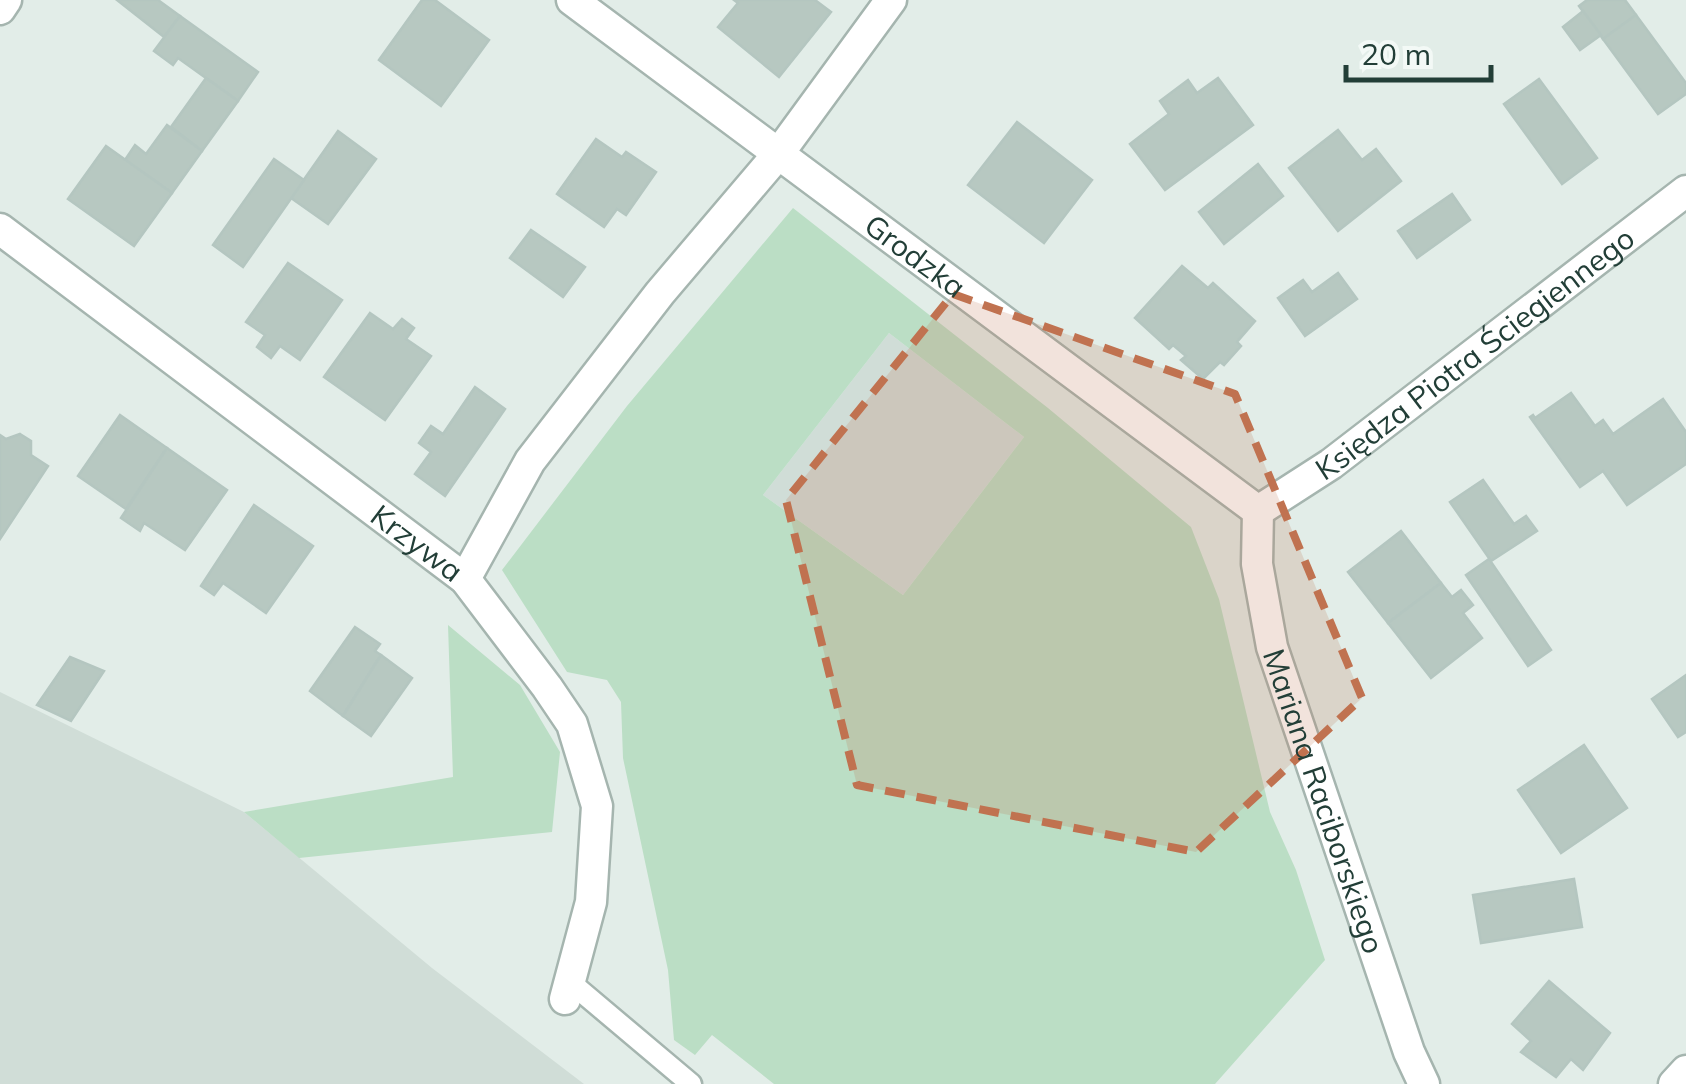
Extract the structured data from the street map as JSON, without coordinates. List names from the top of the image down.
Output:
{
  "streets": {
    "street": [
      "Grodzka",
      "Księdza Piotra Ściegiennego",
      "Krzywa",
      "Mariana Raciborskiego"
    ]
  },
  "crossings": [
    ["Grodzka", "Księdza Piotra Ściegiennego"],
    ["Grodzka", "Mariana Raciborskiego"],
    ["Księdza Piotra Ściegiennego", "Mariana Raciborskiego"]
  ],
  "scale_bar": "20 m"
}
